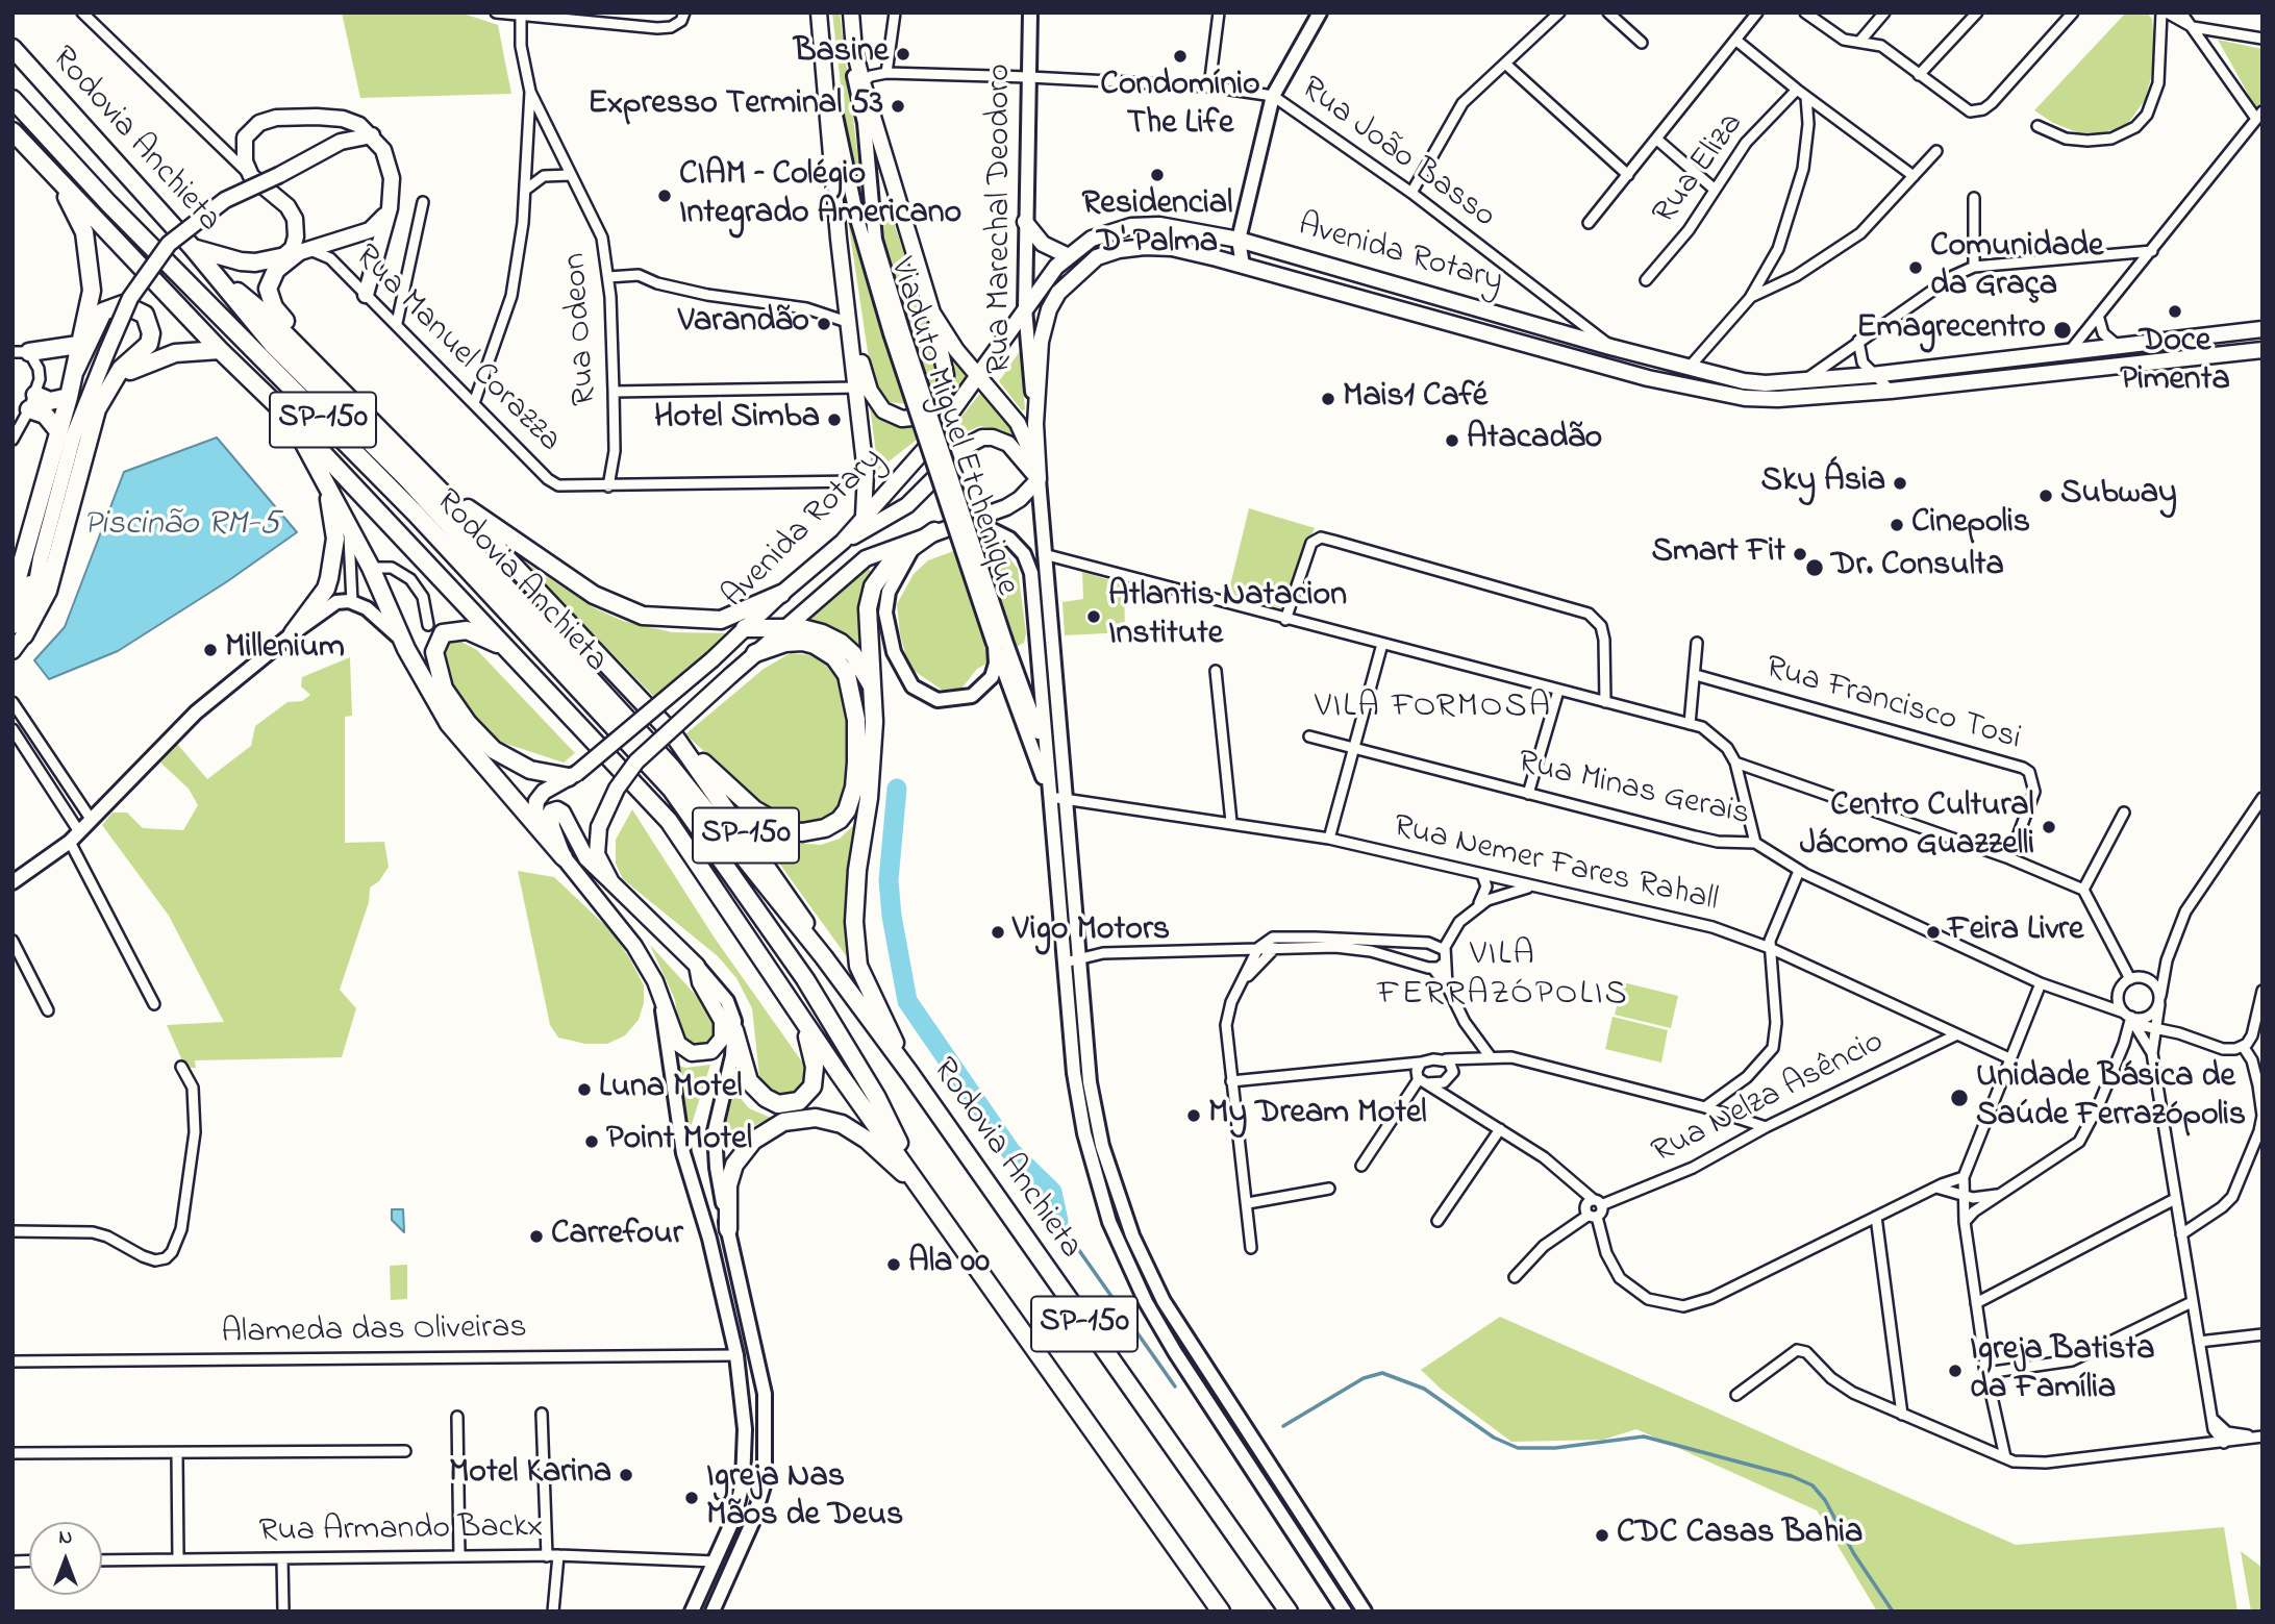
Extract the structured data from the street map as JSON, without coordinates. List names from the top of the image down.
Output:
{
  "streets": {
    "highway": ["Rodovia Anchieta", "SP-150"],
    "main road": ["Rua Marechal Deodoro", "Avenida Rotary"],
    "street": [
      "Rua João Basso",
      "Rua Eliza",
      "Rua Odeon",
      "Rua Manuel Corazza",
      "Viaduto Miguel Etchenique",
      "Rua Francisco Tosi",
      "Rua Minas Gerais",
      "Rua Nemer Fares Rahall",
      "Rua Nelza Asêncio",
      "Alameda das Oliveiras",
      "Rua Armando Backx"
    ]
  },
  "crossings": [
    ["Rua João Basso", "Rua Marechal Deodoro"],
    ["Rua João Basso", "Avenida Rotary"],
    ["Rua Marechal Deodoro", "Avenida Rotary"],
    ["Rua Marechal Deodoro", "Rua Nemer Fares Rahall"],
    ["Rua Odeon", "Rua Manuel Corazza"],
    ["Viaduto Miguel Etchenique", "Rua Nemer Fares Rahall"],
    ["Rua Nemer Fares Rahall", "Rua Nelza Asêncio"]
  ],
  "districts": ["VILA FORMOSA", "VILA FERRAZÓPOLIS"],
  "water": ["Piscinão RM-5"],
  "places": [
    "Basine",
    "Condomínio The Life",
    "Expresso Terminal 53",
    "Residencial D' Palma",
    "CIAM – Colégio Integrado Americano",
    "Comunidade da Graça",
    "Doce Pimenta",
    "Varandão",
    "Emagrecentro",
    "Mais1 Café",
    "Hotel Simba",
    "Atacadão",
    "Sky Ásia",
    "Subway",
    "Cinepolis",
    "Smart Fit",
    "Dr. Consulta",
    "Atlantis Natacion Institute",
    "Millenium",
    "Centro Cultural Jácomo Guazzelli",
    "Vigo Motors",
    "Feira Livre",
    "Luna Motel",
    "Unidade Básica de Saúde Ferrazópolis",
    "My Dream Motel",
    "Point Motel",
    "Carrefour",
    "Ala 00",
    "Igreja Batista da Família",
    "Motel Karina",
    "Igreja Nas Mãos de Deus",
    "CDC Casas Bahia"
  ],
  "north": "top"
}
